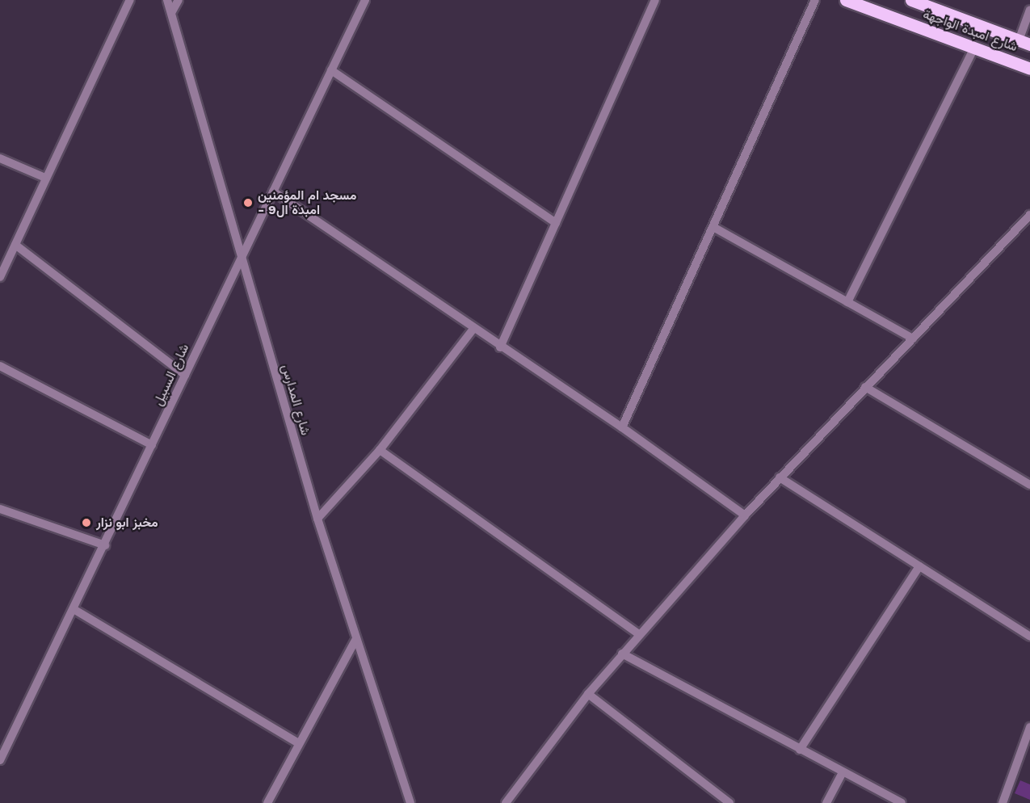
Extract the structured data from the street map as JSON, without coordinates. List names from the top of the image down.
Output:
{
  "streets": {
    "main road": ["شارع امبدة الواجهة"],
    "street": ["شارع السبيل", "شارع المدارس"]
  },
  "crossings": [
    ["شارع السبيل", "شارع المدارس"]
  ],
  "places": ["مسجد ام المؤمنين - امبدة ال9", "مخبز ابو نزار"]
}
